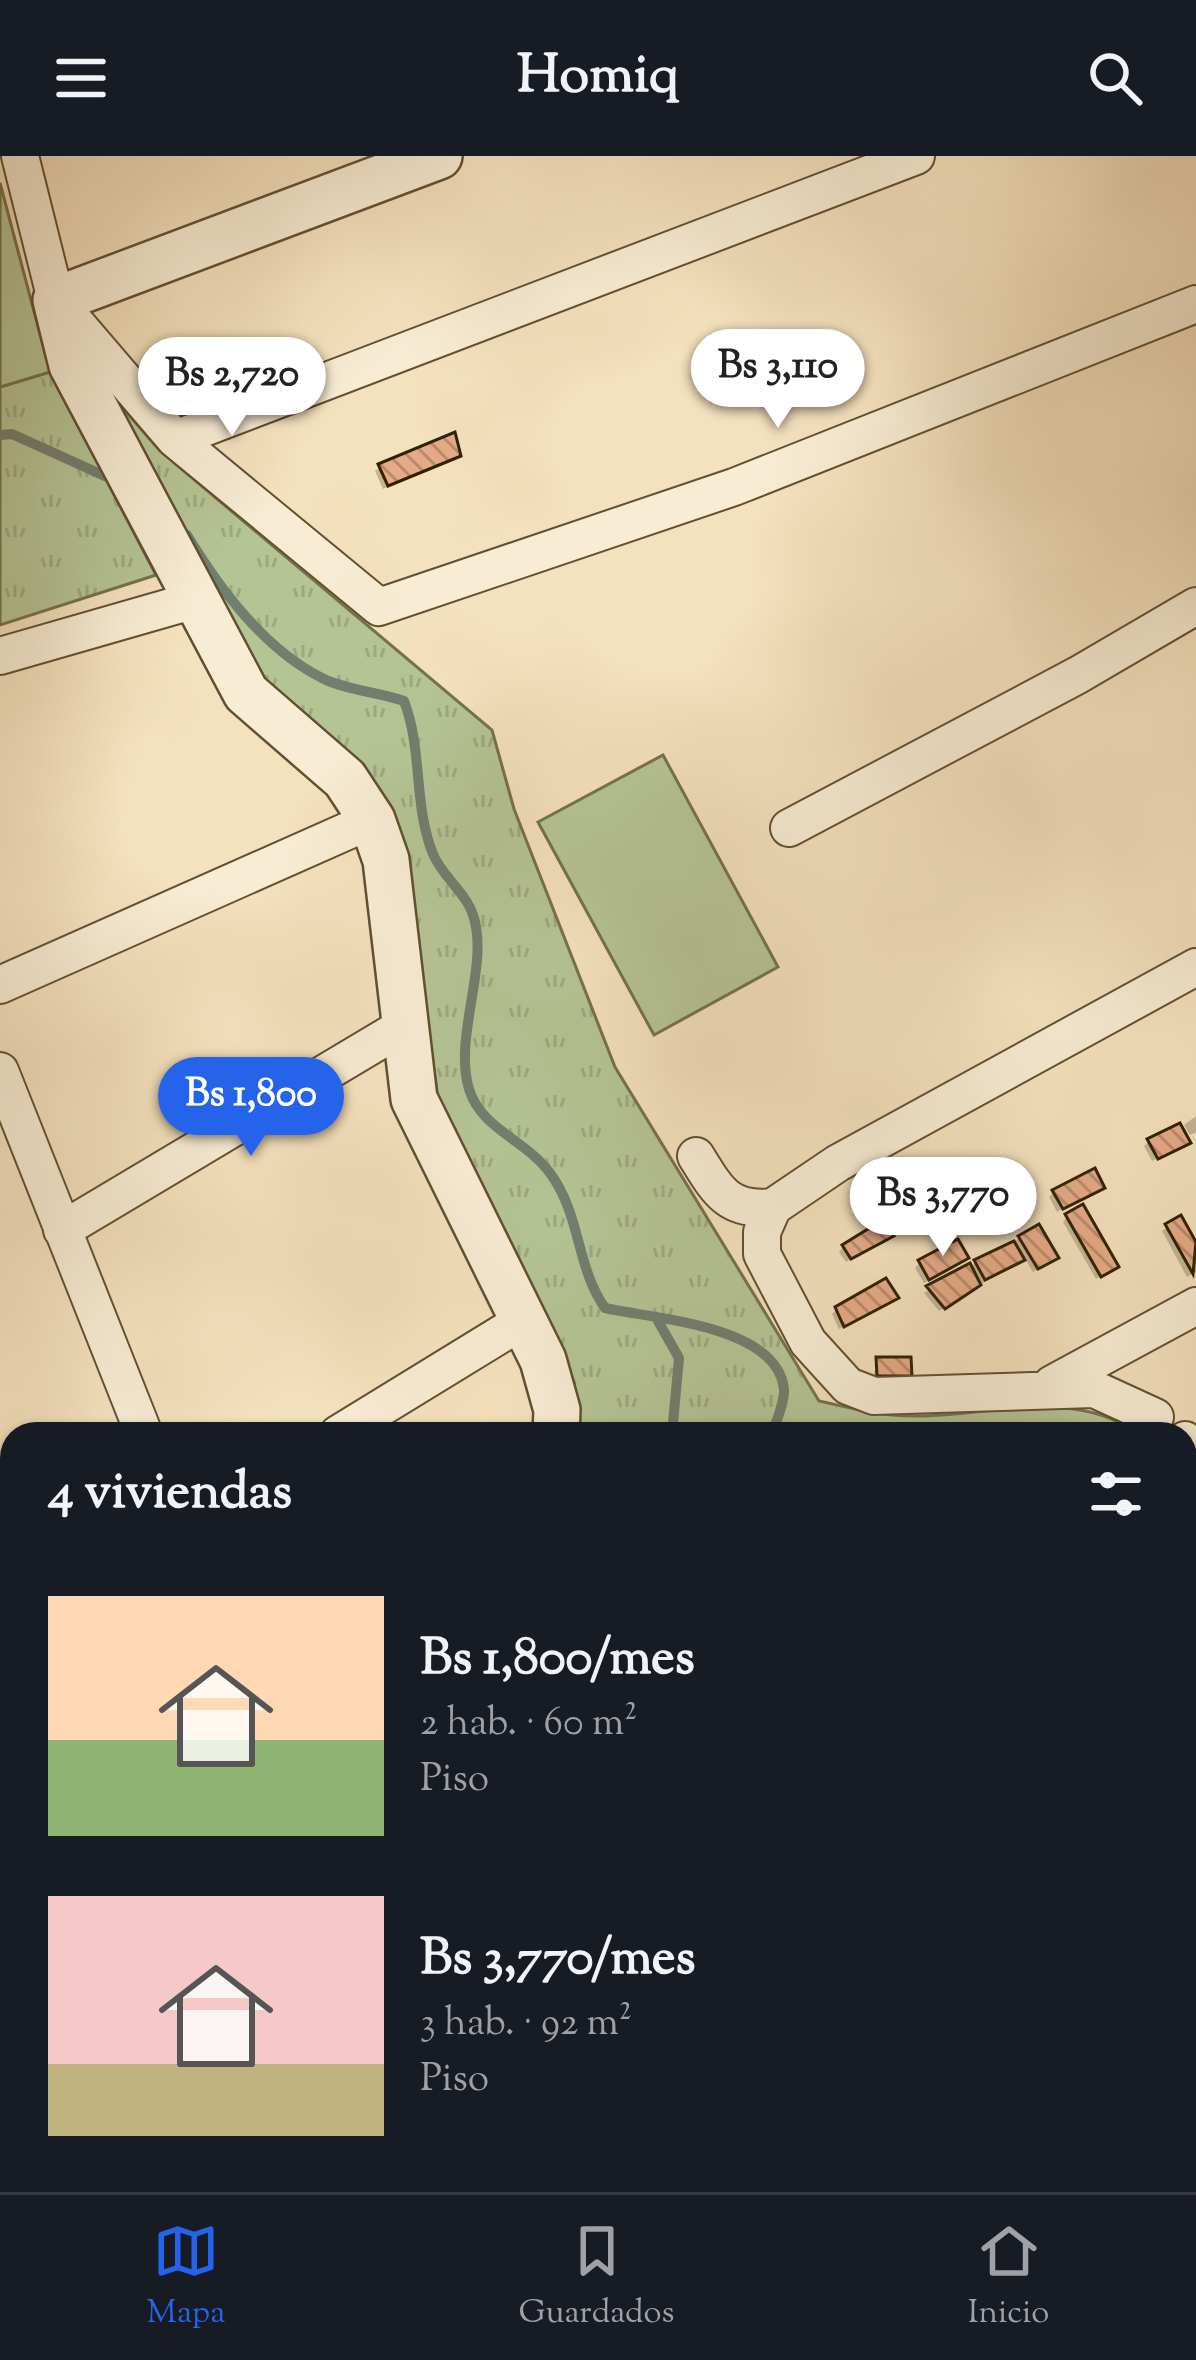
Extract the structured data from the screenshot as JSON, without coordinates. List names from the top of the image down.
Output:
{
  "page": {
    "header": "Homiq",
    "price": [
      "Bs 3,110",
      "Bs 2,720",
      "Bs 1,800",
      "Bs 3,770"
    ],
    "heading": "4 viviendas",
    "list": [
      {
        "name": "Bs 1,800/mes",
        "note": "2 hab. · 60 m² · Piso"
      },
      {
        "name": "Bs 3,770/mes",
        "note": "3 hab. · 92 m² · Piso"
      }
    ],
    "tabs": ["Mapa", "Guardados", "Inicio"]
  }
}
